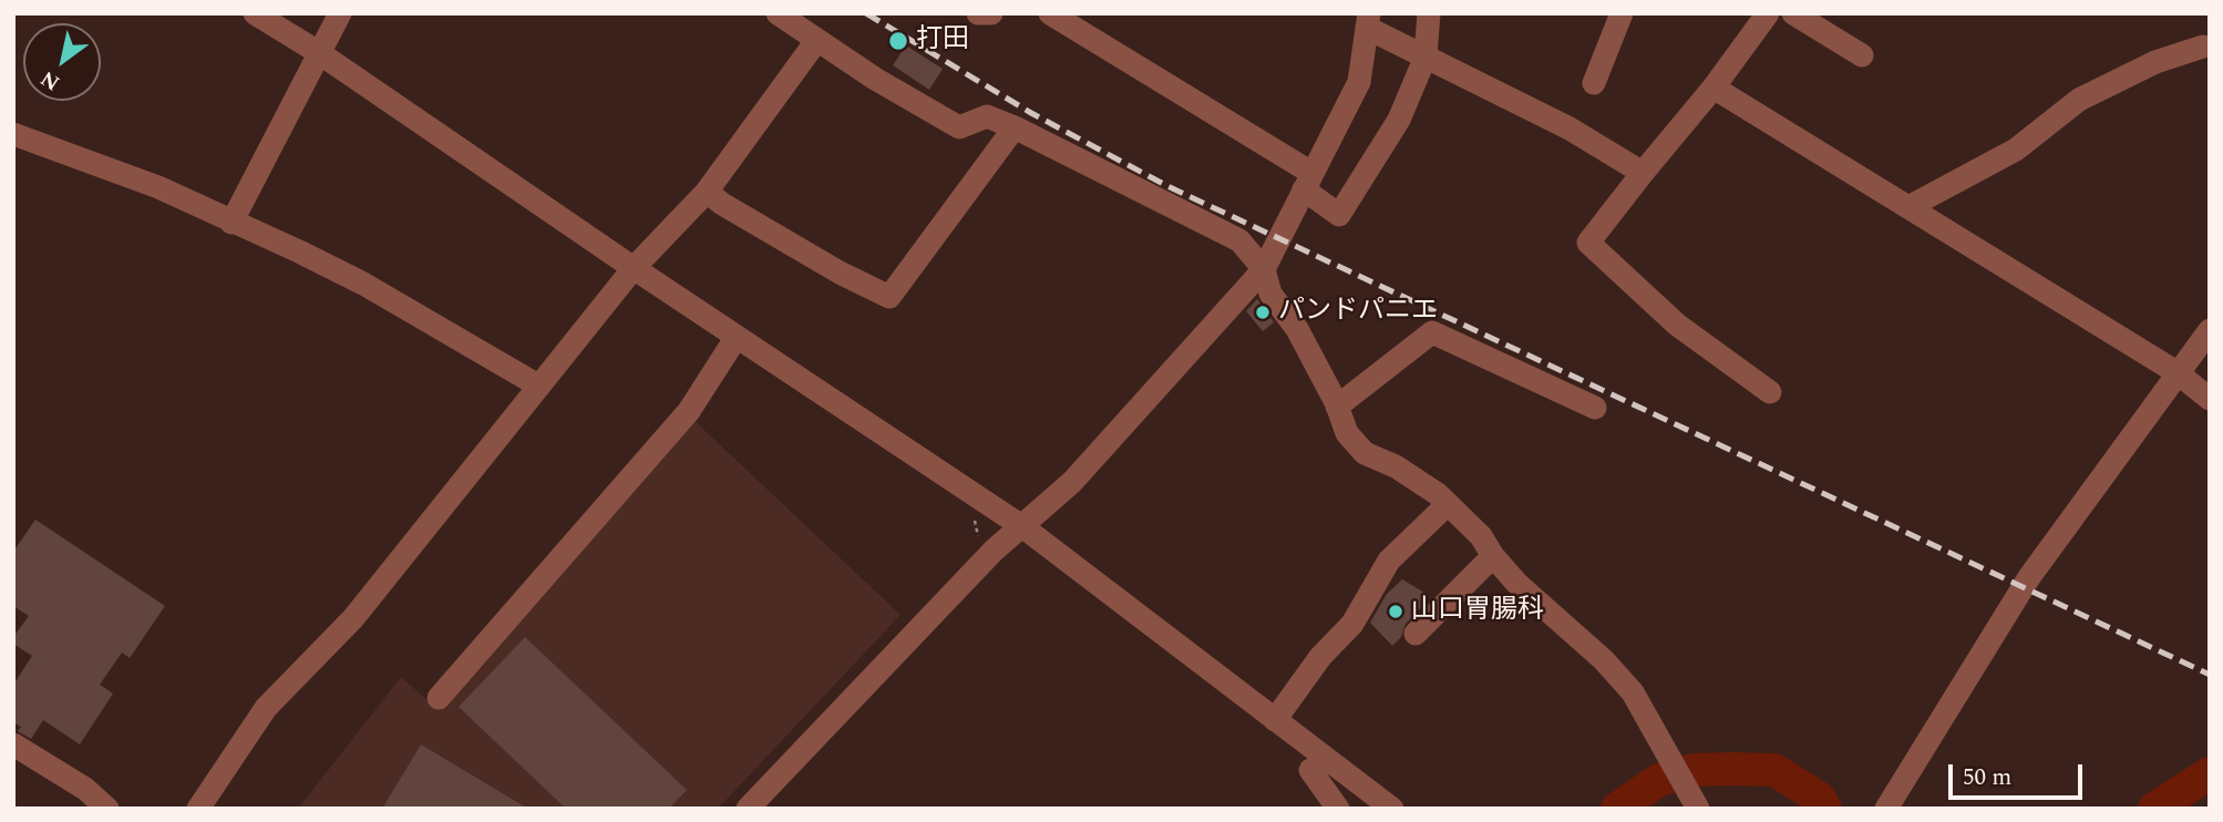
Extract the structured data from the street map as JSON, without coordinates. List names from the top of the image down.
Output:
{
  "places": ["打田", "パンドパニエ", "山口胃腸科"],
  "scale_bar": "50 m",
  "north": "bottom left"
}
